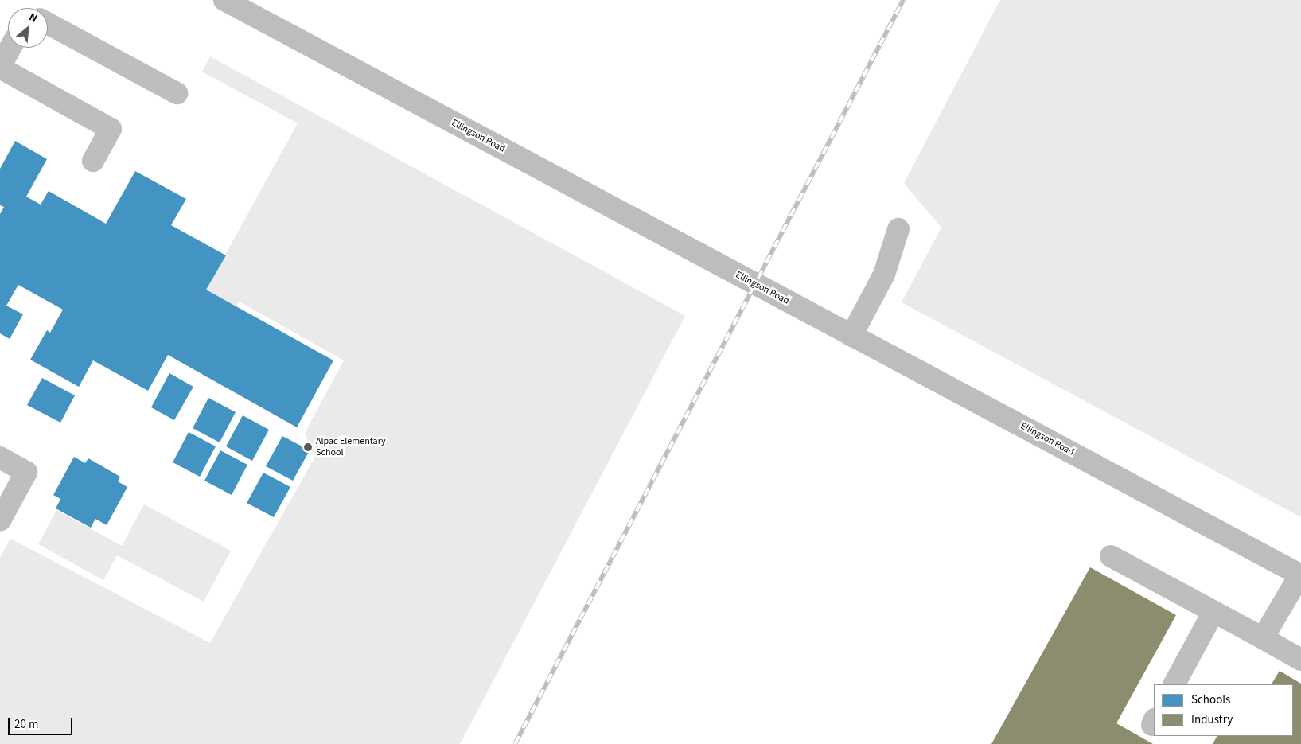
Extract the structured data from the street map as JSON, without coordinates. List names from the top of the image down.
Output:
{
  "streets": {
    "main road": ["Ellingson Road"]
  },
  "places": ["Alpac Elementary School"],
  "legend": ["Schools", "Industry"],
  "scale_bar": "20 m",
  "north": "top right"
}
